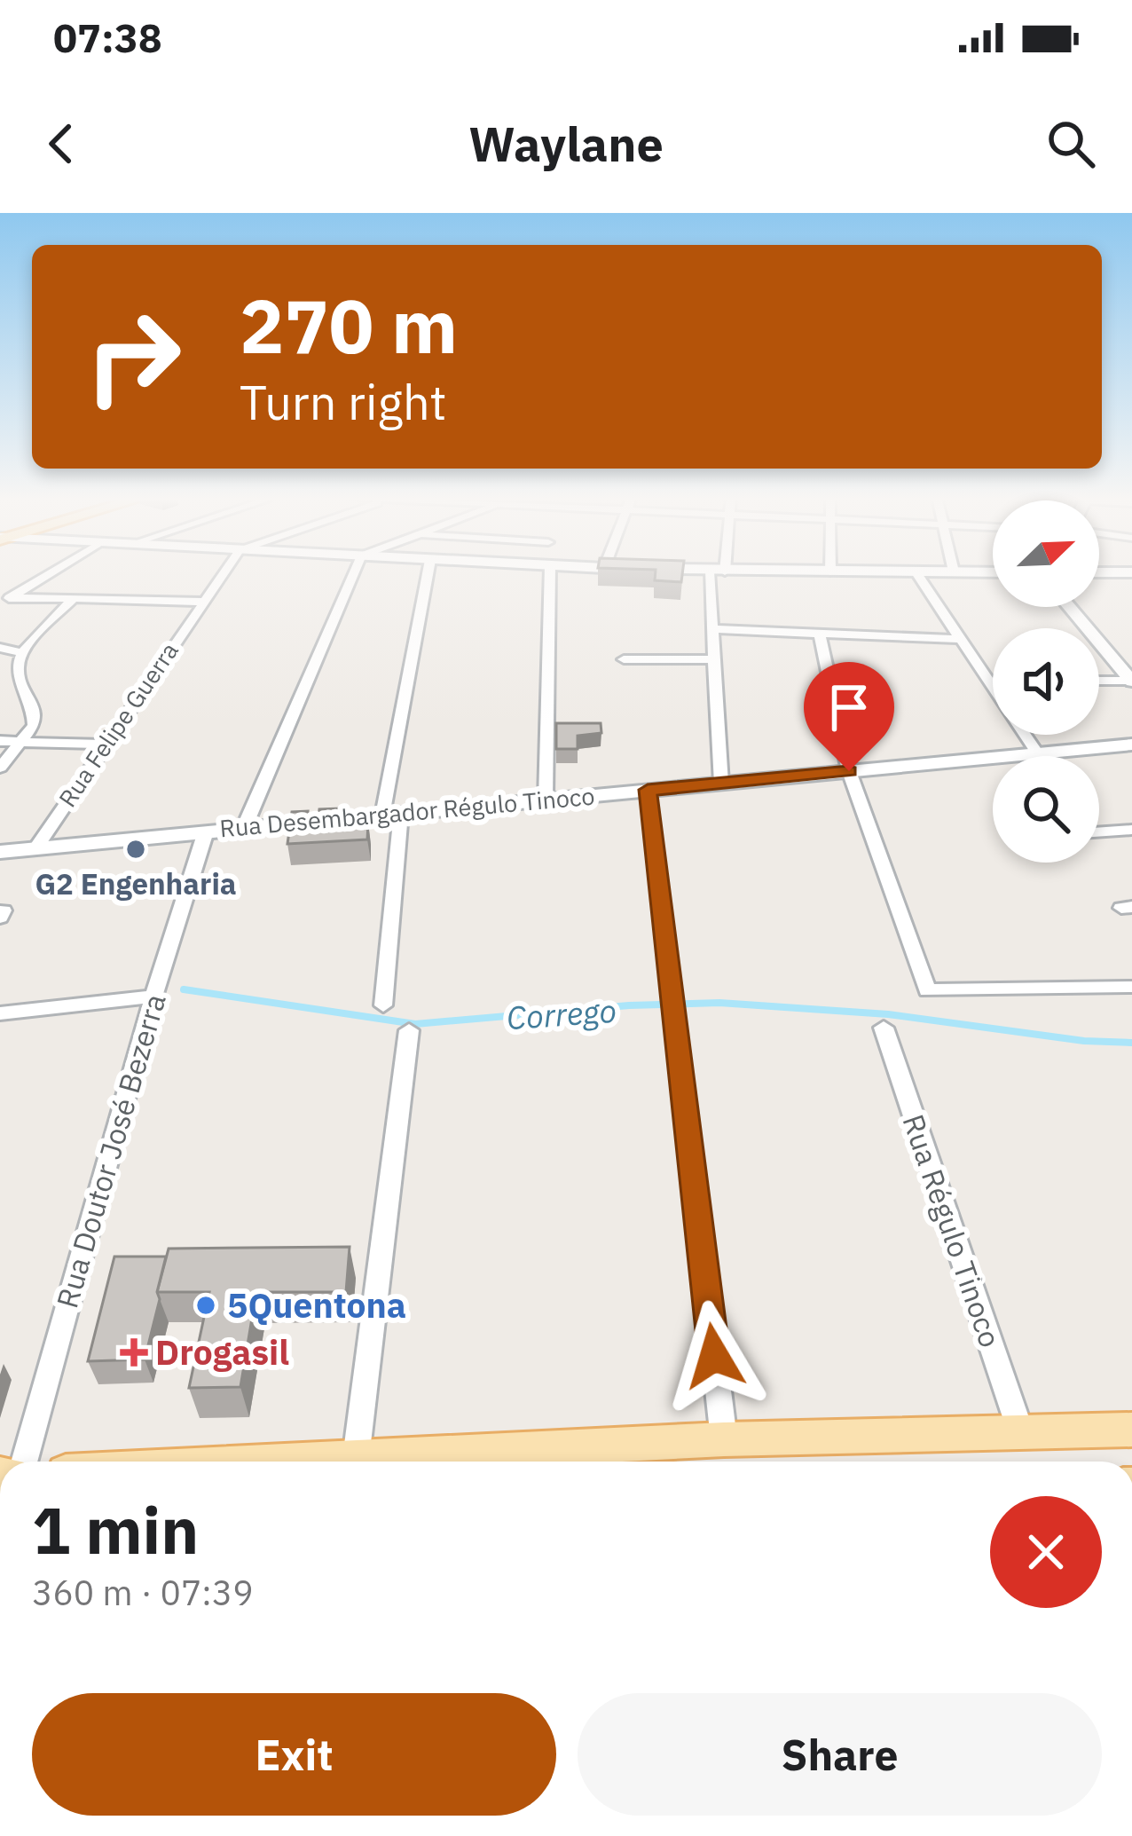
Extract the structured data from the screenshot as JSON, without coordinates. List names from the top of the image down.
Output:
{
  "streets": {
    "main road": ["Rua Desembargador Régulo Tinoco"],
    "street": ["Rua Felipe Guerra", "Rua Doutor José Bezerra", "Rua Régulo Tinoco"]
  },
  "crossings": [
    ["Rua Felipe Guerra", "Rua Desembargador Régulo Tinoco"],
    ["Rua Desembargador Régulo Tinoco", "Rua Doutor José Bezerra"]
  ],
  "water": ["Corrego"],
  "places": {
    "other": ["G2 Engenharia", "5Quentona"],
    "health": ["Drogasil"]
  },
  "north": "top right",
  "page": {
    "status": "07:38",
    "header": "Waylane",
    "turn": ["270 m", "Turn right"],
    "heading": ["1 min", "360 m · 07:39"],
    "buttons": ["Exit", "Share"]
  }
}
